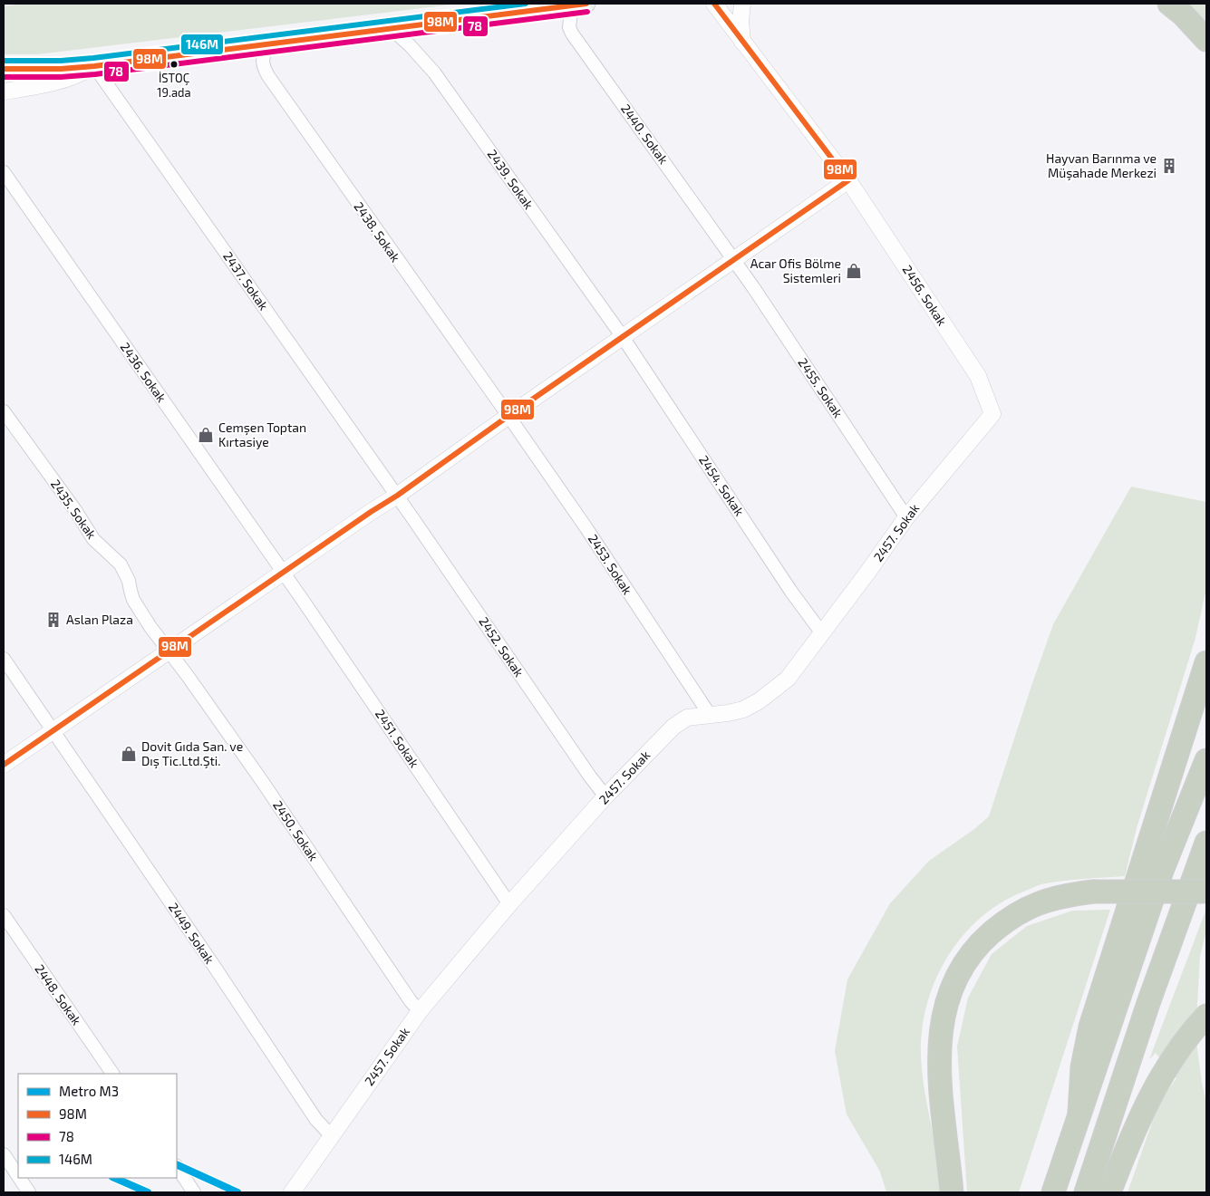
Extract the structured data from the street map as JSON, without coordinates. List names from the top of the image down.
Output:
{
  "streets": {
    "street": [
      "2440. Sokak",
      "2439. Sokak",
      "2438. Sokak",
      "2437. Sokak",
      "2456. Sokak",
      "2436. Sokak",
      "2455. Sokak",
      "2454. Sokak",
      "2435. Sokak",
      "2457. Sokak",
      "2453. Sokak",
      "2452. Sokak",
      "2451. Sokak",
      "2450. Sokak",
      "2449. Sokak",
      "2448. Sokak"
    ]
  },
  "crossings": [
    ["2440. Sokak", "2455. Sokak"],
    ["2439. Sokak", "2454. Sokak"],
    ["2438. Sokak", "2453. Sokak"],
    ["2437. Sokak", "2452. Sokak"],
    ["2456. Sokak", "2457. Sokak"],
    ["2436. Sokak", "2451. Sokak"],
    ["2455. Sokak", "2457. Sokak"],
    ["2454. Sokak", "2457. Sokak"],
    ["2435. Sokak", "2450. Sokak"],
    ["2457. Sokak", "2453. Sokak"],
    ["2457. Sokak", "2452. Sokak"],
    ["2457. Sokak", "2451. Sokak"],
    ["2457. Sokak", "2450. Sokak"],
    ["2457. Sokak", "2449. Sokak"]
  ],
  "places": {
    "other": ["İSTOÇ 19.ada"],
    "building": ["Hayvan Barınma ve Müşahade Merkezi", "Aslan Plaza"],
    "shop": ["Acar Ofis Bölme Sistemleri", "Cemşen Toptan Kırtasiye", "Dovit Gıda San. ve Dış Tic.Ltd.Şti."]
  },
  "lines": [
    "transit line 98M",
    "transit line 146M",
    "transit line 78",
    "metro line M3"
  ],
  "legend": [
    "Metro M3",
    "98M",
    "78",
    "146M"
  ]
}
